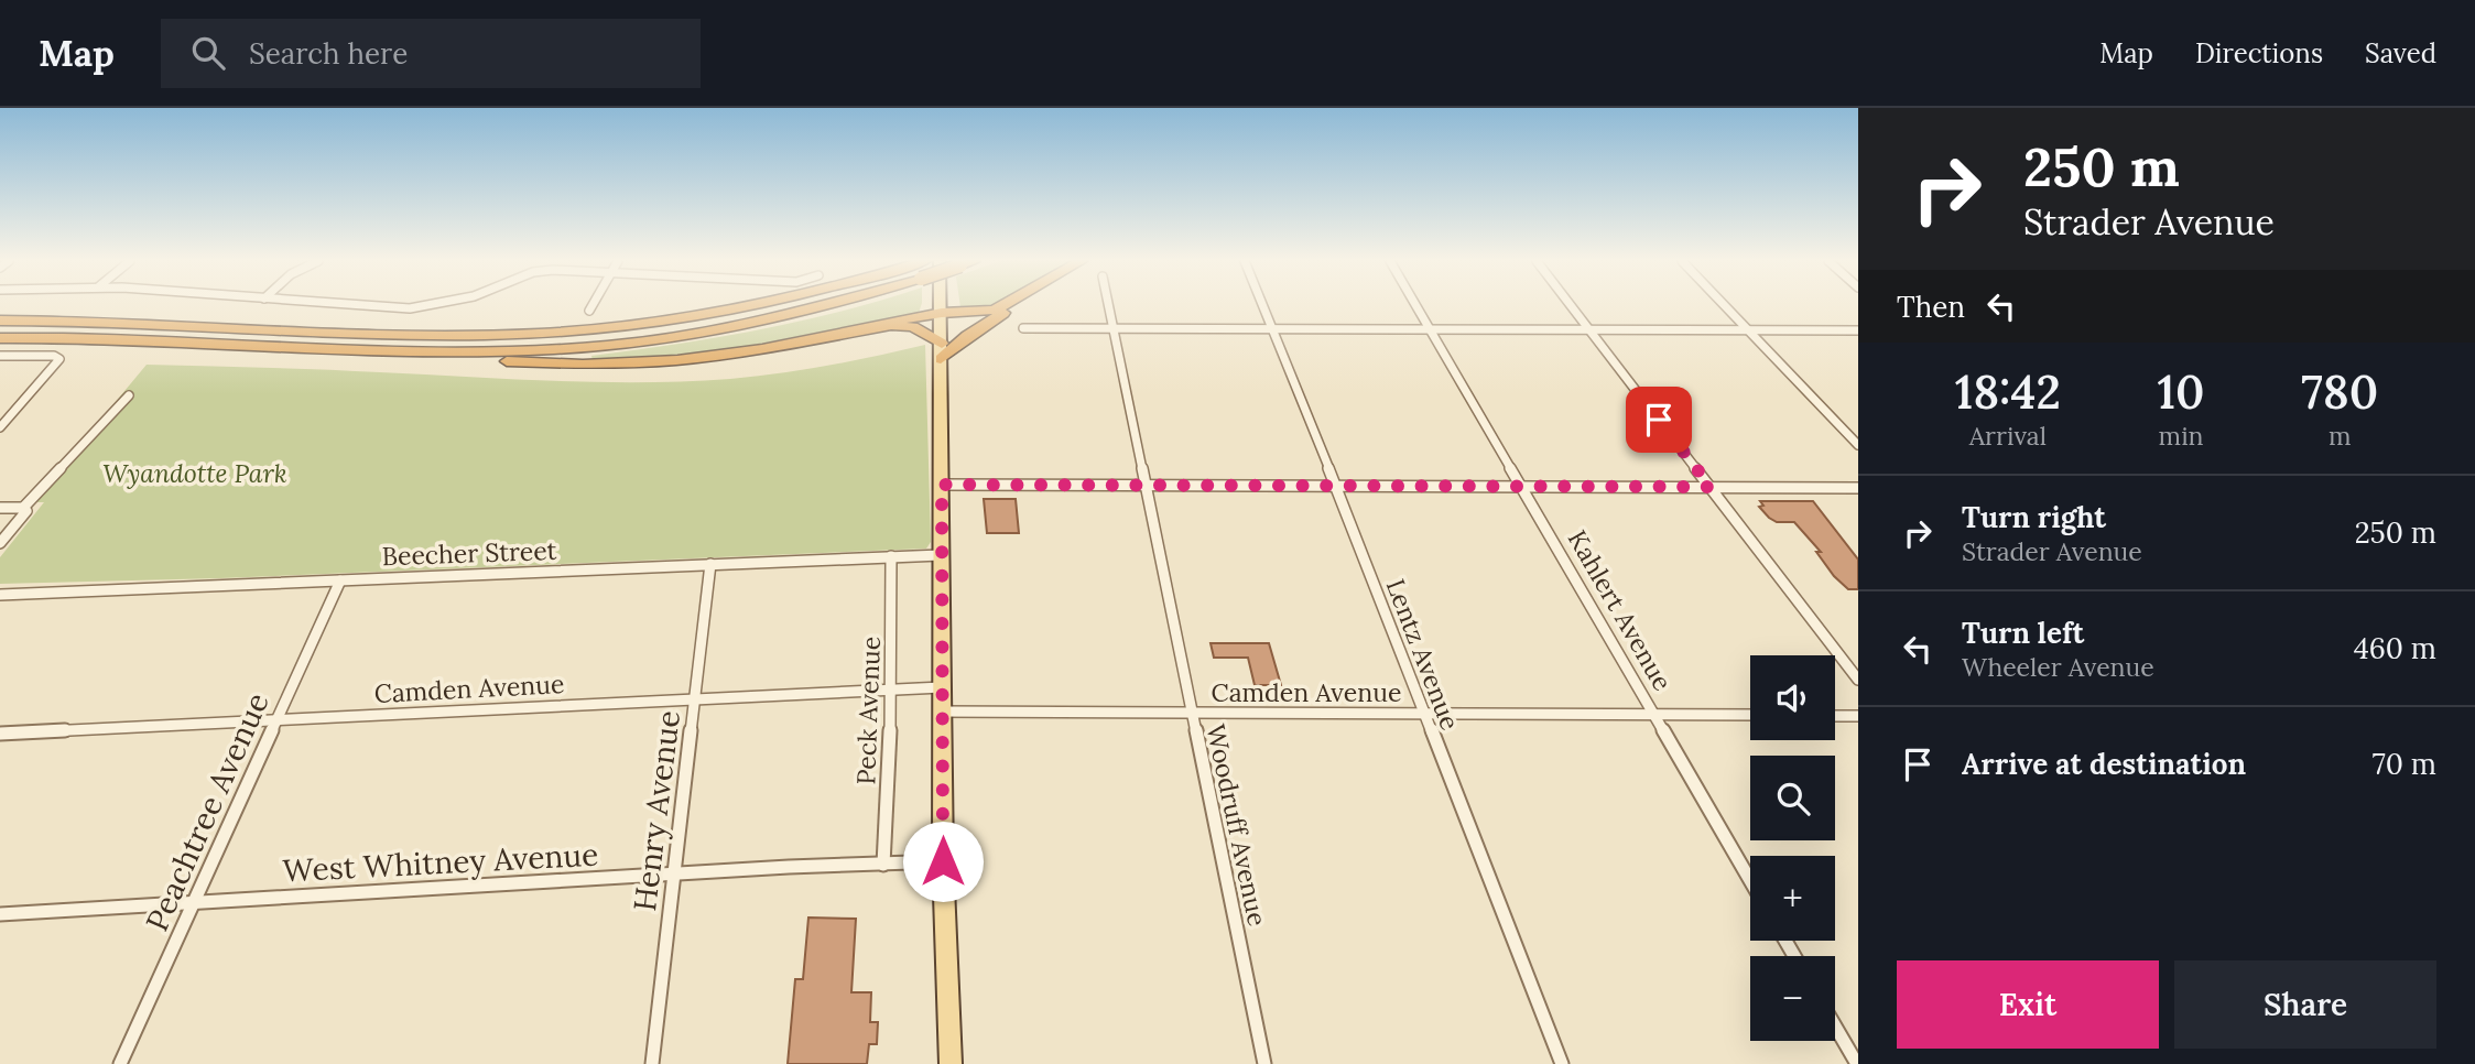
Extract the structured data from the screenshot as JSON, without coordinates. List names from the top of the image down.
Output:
{
  "streets": {
    "street": [
      "Beecher Street",
      "Kahlert Avenue",
      "Lentz Avenue",
      "Camden Avenue",
      "Peck Avenue",
      "Henry Avenue",
      "Peachtree Avenue",
      "Woodruff Avenue",
      "West Whitney Avenue"
    ]
  },
  "crossings": [
    ["Beecher Street", "Peck Avenue"],
    ["Beecher Street", "Henry Avenue"],
    ["Beecher Street", "Peachtree Avenue"],
    ["Kahlert Avenue", "Camden Avenue"],
    ["Lentz Avenue", "Camden Avenue"],
    ["Camden Avenue", "Peck Avenue"],
    ["Camden Avenue", "Henry Avenue"],
    ["Camden Avenue", "Peachtree Avenue"],
    ["Camden Avenue", "Woodruff Avenue"],
    ["Peck Avenue", "West Whitney Avenue"],
    ["Henry Avenue", "West Whitney Avenue"],
    ["Peachtree Avenue", "West Whitney Avenue"]
  ],
  "parks": ["Wyandotte Park"],
  "page": {
    "header": "Map",
    "search": "Search here",
    "nav": ["Map", "Directions", "Saved"],
    "turn": ["250 m", "Strader Avenue"],
    "then": "Then",
    "eta": [
      "18:42",
      "Arrival",
      "10",
      "min",
      "780",
      "m"
    ],
    "list": [
      {
        "name": "Turn right",
        "note": "Strader Avenue",
        "value": "250 m"
      },
      {
        "name": "Turn left",
        "note": "Wheeler Avenue",
        "value": "460 m"
      },
      {
        "name": "Arrive at destination",
        "value": "70 m"
      }
    ],
    "map_buttons": ["+", "−"],
    "buttons": ["Exit", "Share"]
  }
}
